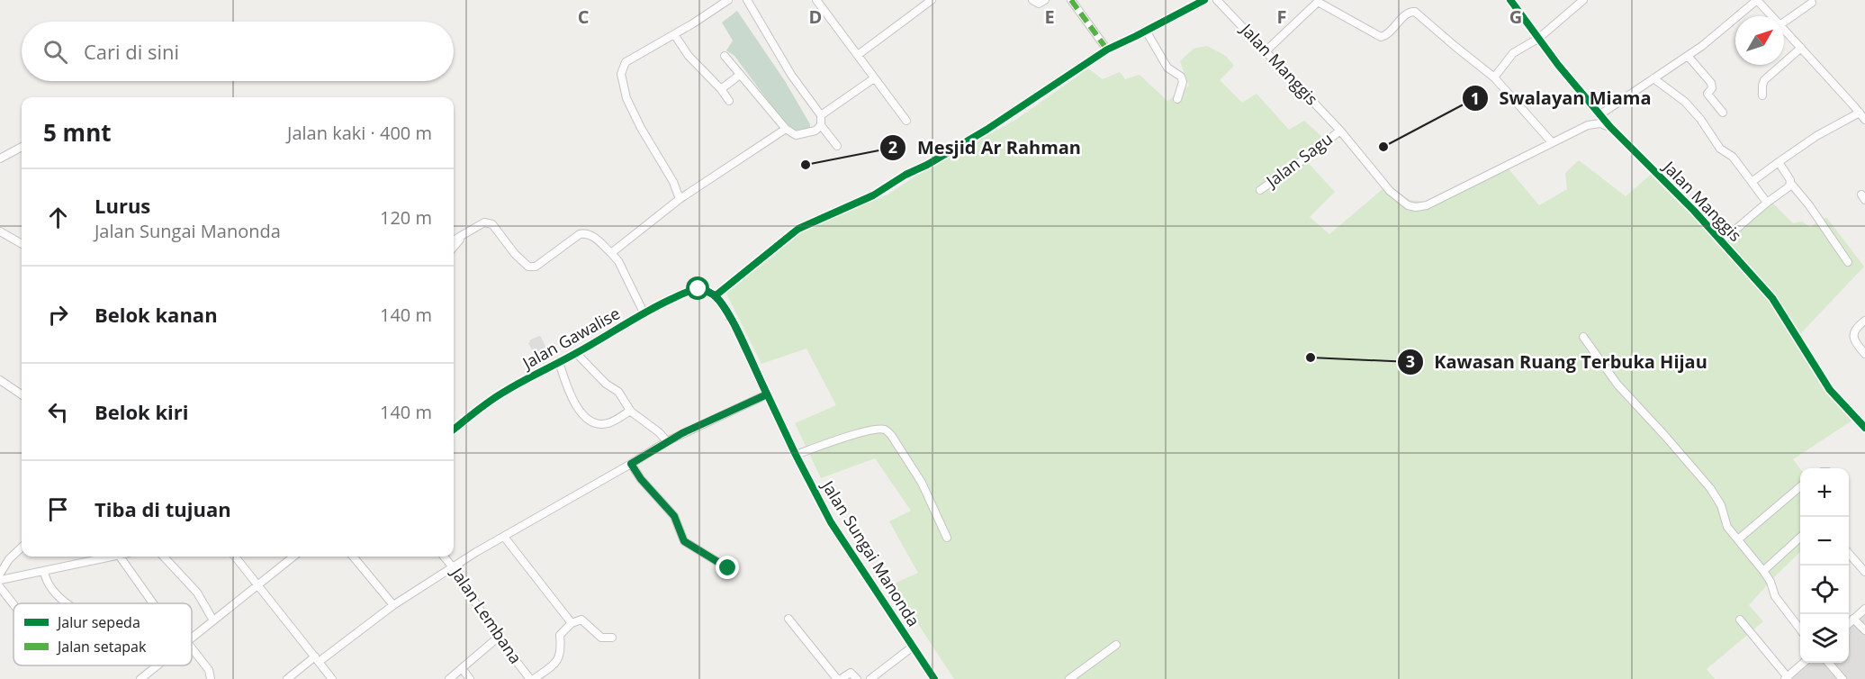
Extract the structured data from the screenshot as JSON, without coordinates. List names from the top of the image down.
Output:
{
  "streets": {
    "street": [
      "Jalan Manggis",
      "Jalan Sagu",
      "Jalan Gawalise",
      "Jalan Sungai Manonda",
      "Jalan Lembana"
    ]
  },
  "crossings": [
    ["Jalan Manggis", "Jalan Sagu"],
    ["Jalan Gawalise", "Jalan Sungai Manonda"]
  ],
  "places": ["Swalayan Miama", "Mesjid Ar Rahman", "Kawasan Ruang Terbuka Hijau"],
  "legend": ["Jalur sepeda", "Jalan setapak"],
  "north": "top right",
  "page": {
    "search": "Cari di sini",
    "heading": ["5 mnt", "Jalan kaki · 400 m"],
    "list": [
      ["Lurus", "Jalan Sungai Manonda", "120 m"],
      ["Belok kanan", "140 m"],
      ["Belok kiri", "140 m"],
      "Tiba di tujuan"
    ],
    "map_buttons": ["+", "−"]
  },
  "grid": {
    "columns": [
      "C",
      "D",
      "E",
      "F",
      "G"
    ]
  }
}
